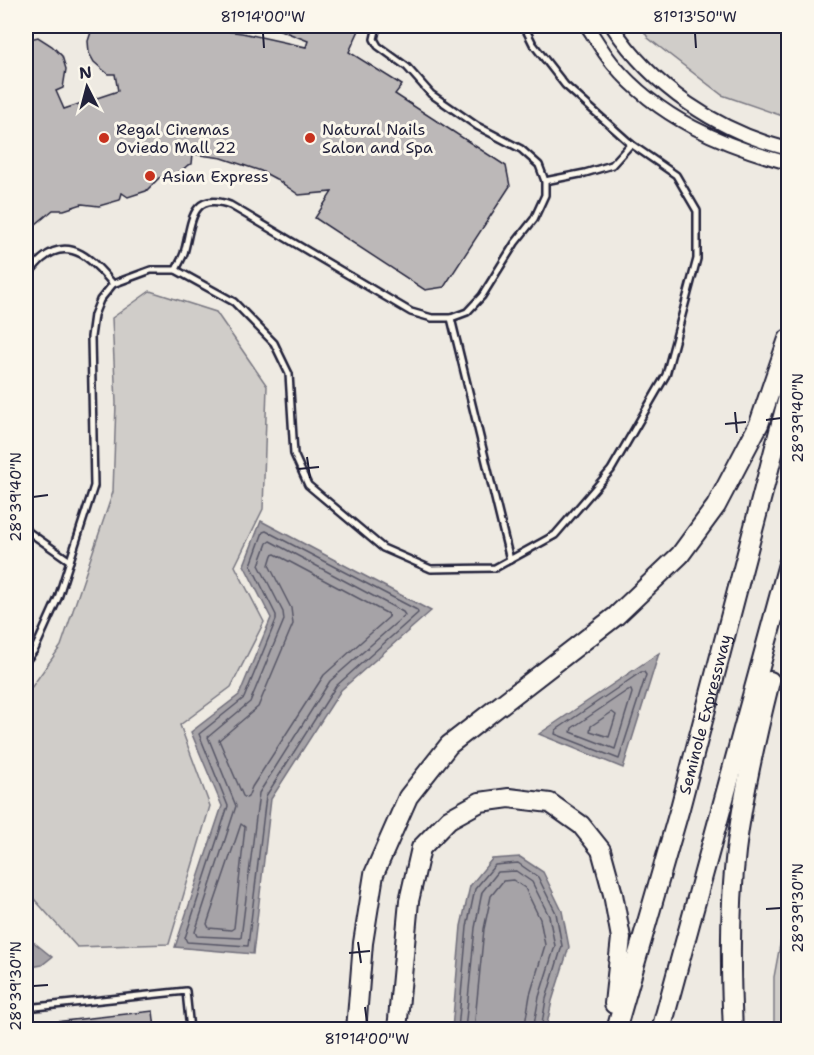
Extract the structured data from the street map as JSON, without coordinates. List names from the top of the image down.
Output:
{
  "streets": {
    "highway": ["Seminole Expressway"]
  },
  "places": ["Regal Cinemas Oviedo Mall 22", "Natural Nails Salon and Spa", "Asian Express"],
  "north": "top",
  "coordinates": [
    "81°14'00\"W",
    "81°13'50\"W",
    "28°39'40\"N",
    "28°39'30\"N"
  ]
}
